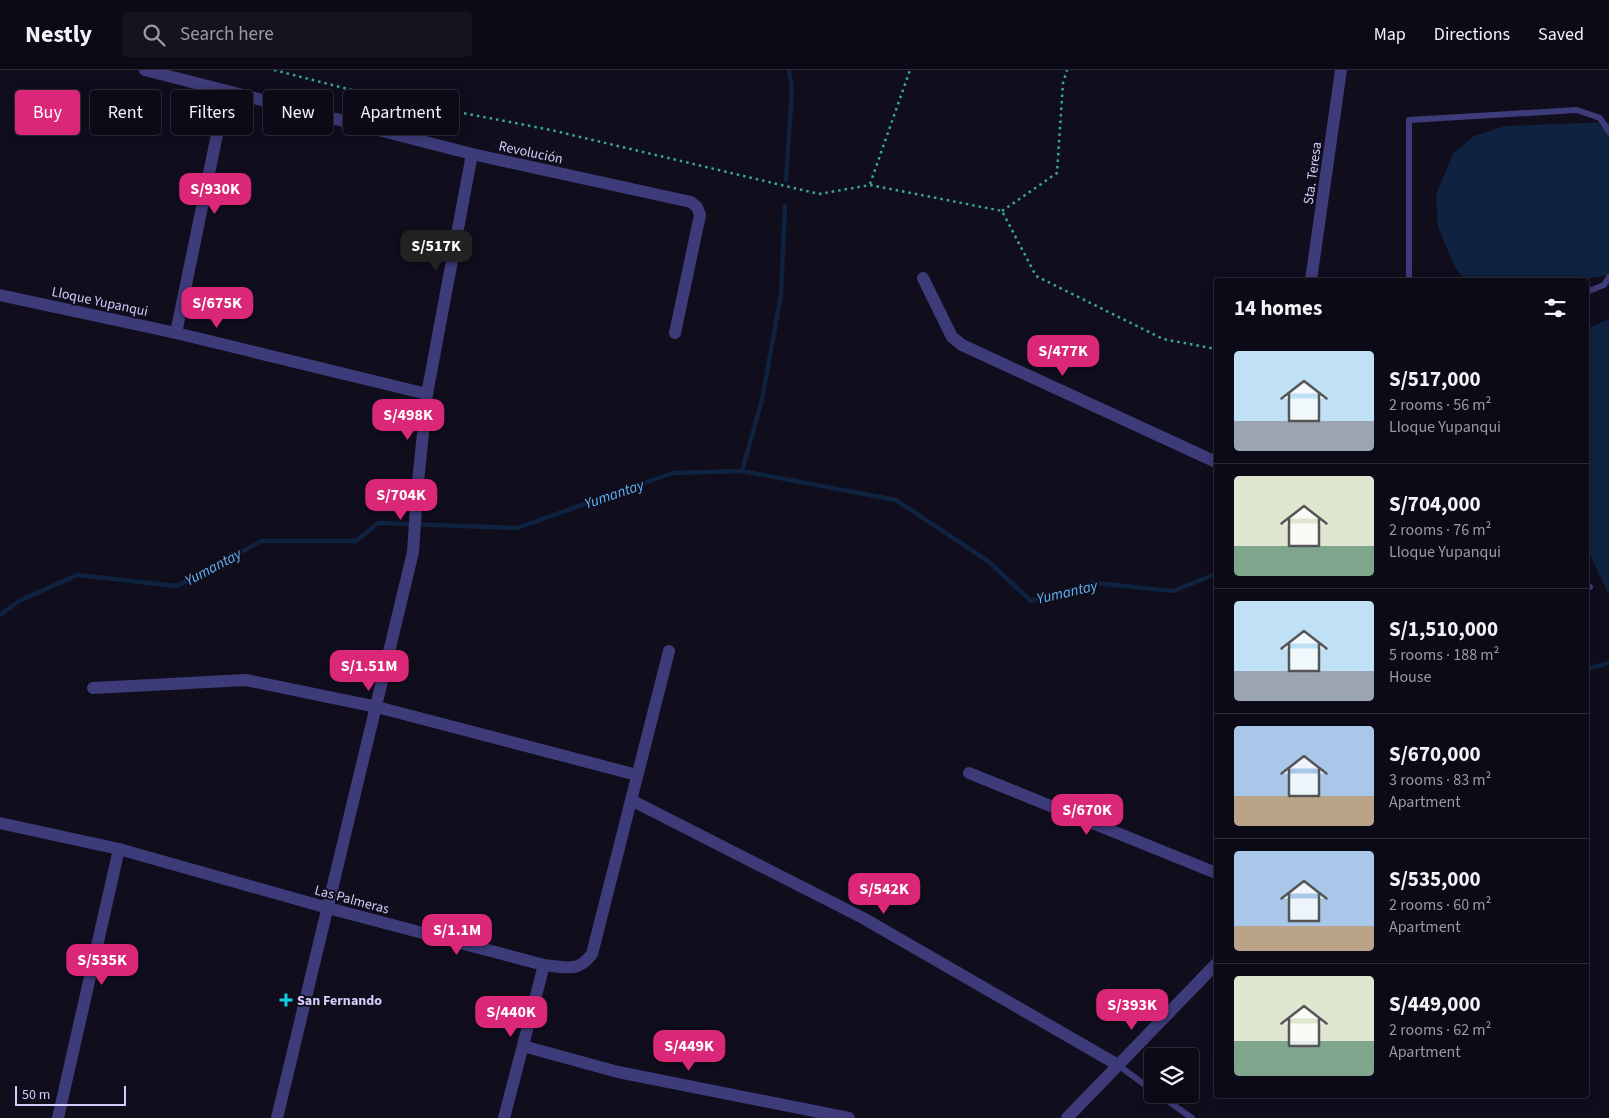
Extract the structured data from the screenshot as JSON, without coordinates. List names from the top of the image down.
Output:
{
  "streets": {
    "street": [
      "Revolución",
      "Sta. Teresa",
      "Lloque Yupanqui",
      "Las Palmeras"
    ]
  },
  "water": ["Yumantay"],
  "places": {
    "health": ["San Fernando"]
  },
  "scale_bar": "50 m",
  "page": {
    "header": "Nestly",
    "search": "Search here",
    "nav": ["Map", "Directions", "Saved"],
    "chip": [
      "Buy",
      "Rent",
      "Filters",
      "New",
      "Apartment"
    ],
    "price": [
      "S/930K",
      "S/517K",
      "S/675K",
      "S/477K",
      "S/498K",
      "S/704K",
      "S/1.51M",
      "S/670K",
      "S/542K",
      "S/1.1M",
      "S/535K",
      "S/393K",
      "S/440K",
      "S/449K"
    ],
    "heading": "14 homes",
    "list": [
      {
        "name": "S/517,000",
        "note": "2 rooms · 56 m² · Lloque Yupanqui"
      },
      {
        "name": "S/704,000",
        "note": "2 rooms · 76 m² · Lloque Yupanqui"
      },
      {
        "name": "S/1,510,000",
        "note": "5 rooms · 188 m² · House"
      },
      {
        "name": "S/670,000",
        "note": "3 rooms · 83 m² · Apartment"
      },
      {
        "name": "S/535,000",
        "note": "2 rooms · 60 m² · Apartment"
      },
      {
        "name": "S/449,000",
        "note": "2 rooms · 62 m² · Apartment"
      }
    ],
    "scale": "50 m"
  }
}
